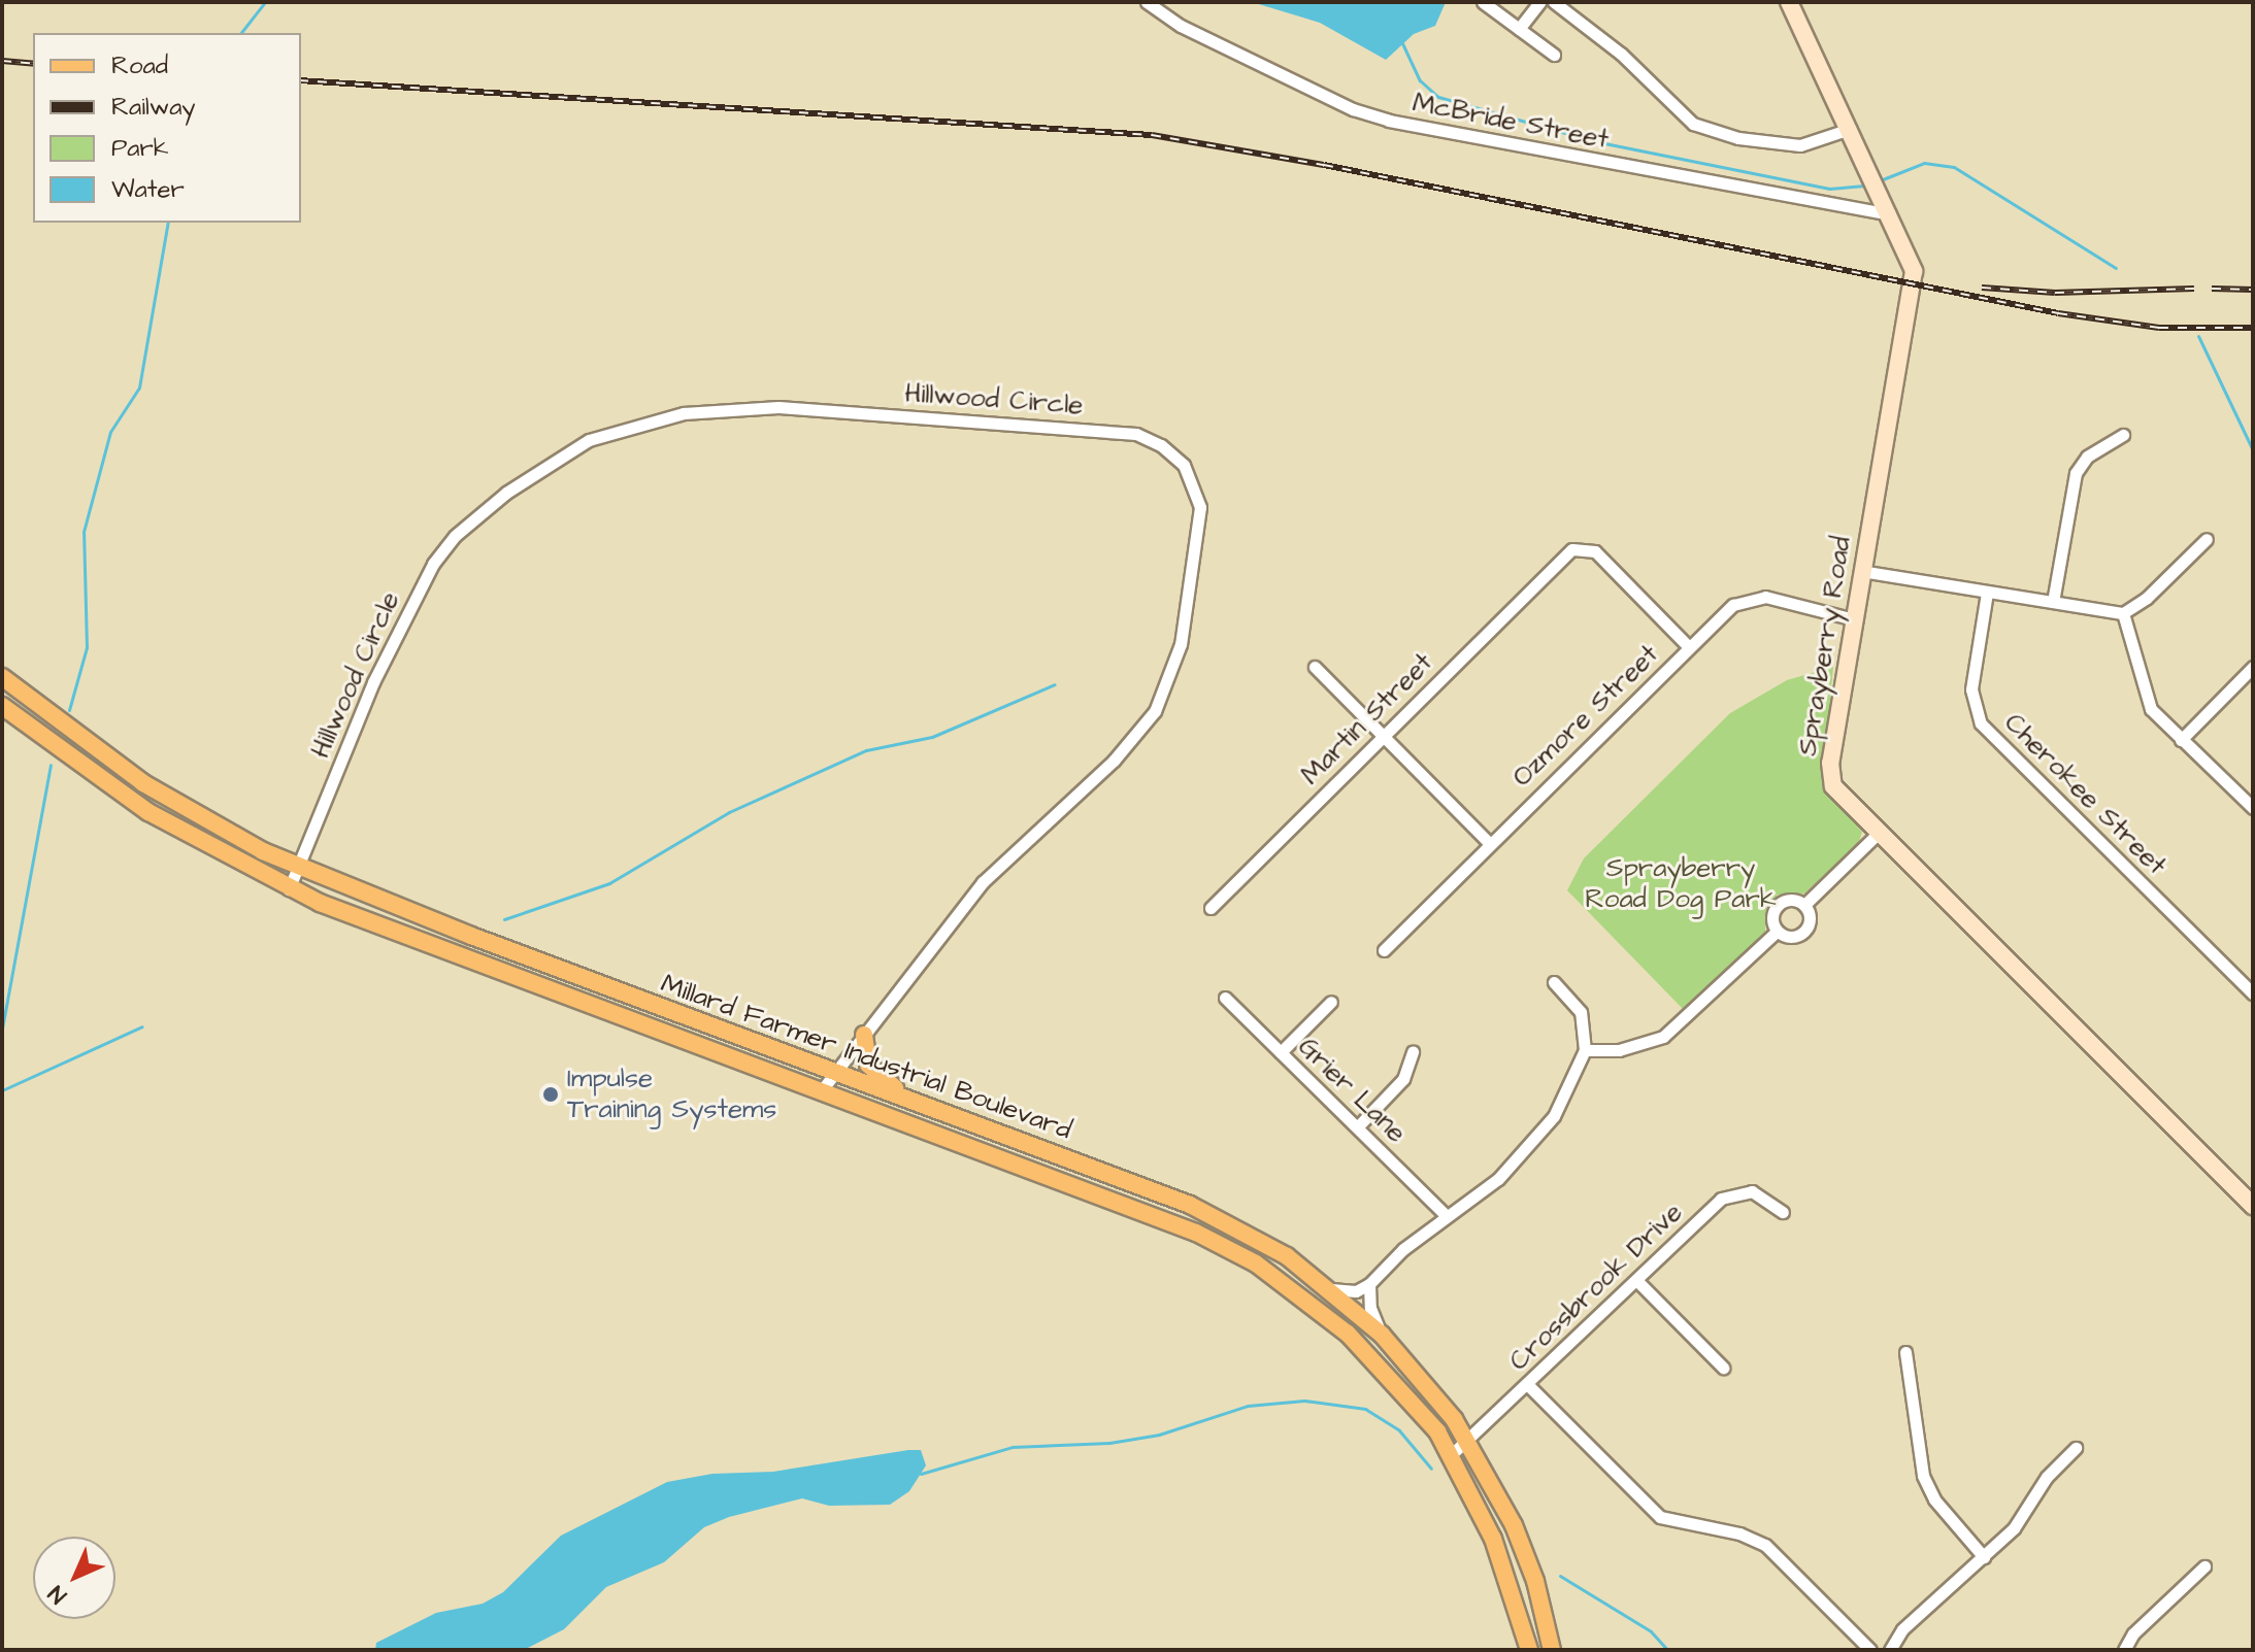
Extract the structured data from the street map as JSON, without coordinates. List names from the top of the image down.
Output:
{
  "streets": {
    "main road": ["Millard Farmer Industrial Boulevard"],
    "street": [
      "McBride Street",
      "Hillwood Circle",
      "Sprayberry Road",
      "Ozmore Street",
      "Martin Street",
      "Cherokee Street",
      "Grier Lane",
      "Crossbrook Drive"
    ]
  },
  "crossings": [
    ["McBride Street", "Sprayberry Road"],
    ["Hillwood Circle", "Millard Farmer Industrial Boulevard"],
    ["Sprayberry Road", "Ozmore Street"],
    ["Ozmore Street", "Martin Street"],
    ["Millard Farmer Industrial Boulevard", "Crossbrook Drive"]
  ],
  "parks": ["Sprayberry Road Dog Park"],
  "places": ["Impulse Training Systems"],
  "legend": [
    "Road",
    "Railway",
    "Park",
    "Water"
  ],
  "north": "bottom left"
}
